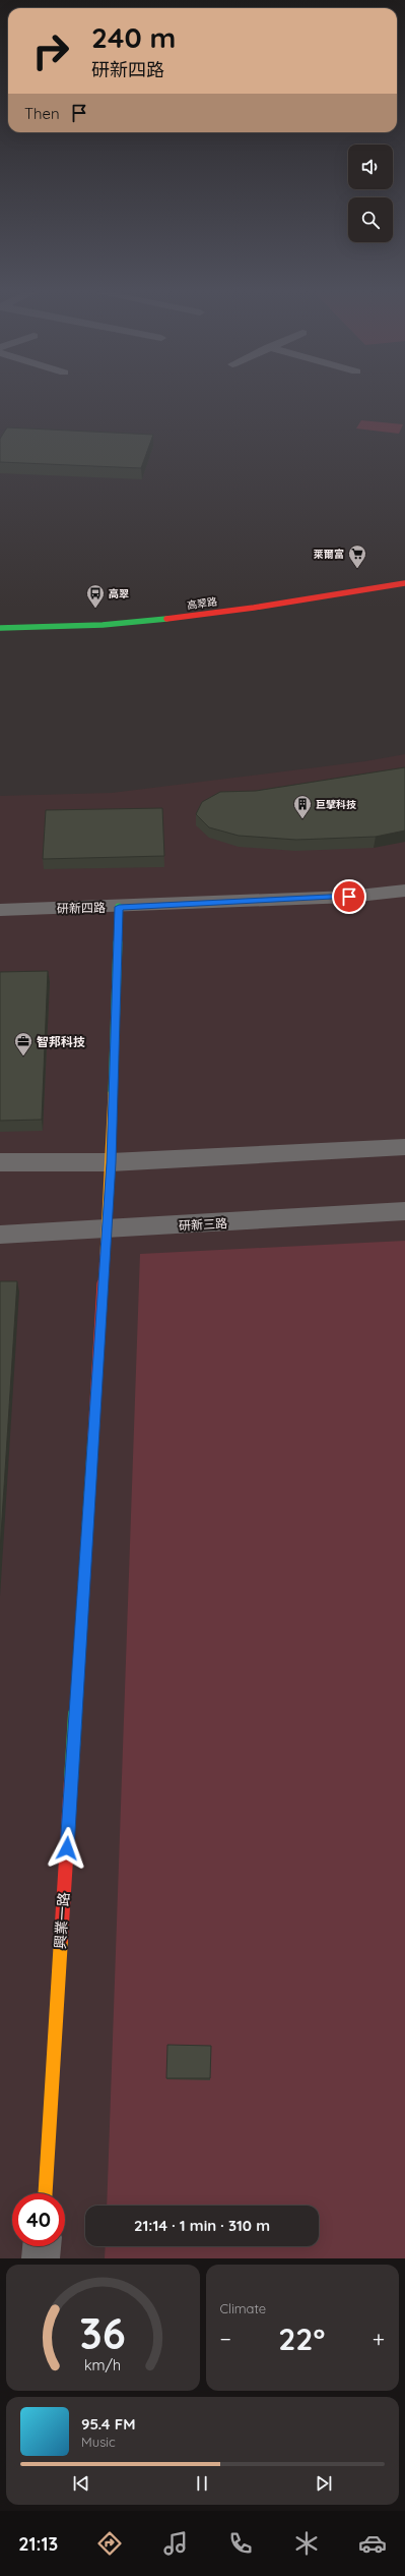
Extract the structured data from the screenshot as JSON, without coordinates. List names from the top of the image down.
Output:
{
  "streets": {
    "street": [
      "高翠路",
      "研新四路",
      "研新三路",
      "興業一路"
    ]
  },
  "crossings": [
    ["研新四路", "興業一路"],
    ["研新三路", "興業一路"]
  ],
  "places": {
    "supermarket": ["萊爾富"],
    "bus stop": ["高翠"],
    "building": ["巨擘科技"],
    "office": ["智邦科技"]
  },
  "page": {
    "turn": ["240 m", "研新四路"],
    "then": "Then",
    "limit": "40",
    "trip": "21:14 · 1 min · 310 m",
    "tile": "Climate",
    "heat": ["−", "22°", "+"],
    "song": ["95.4 FM", "Music"],
    "tabs": "21:13",
    "gauge": ["36", "km/h"]
  }
}
